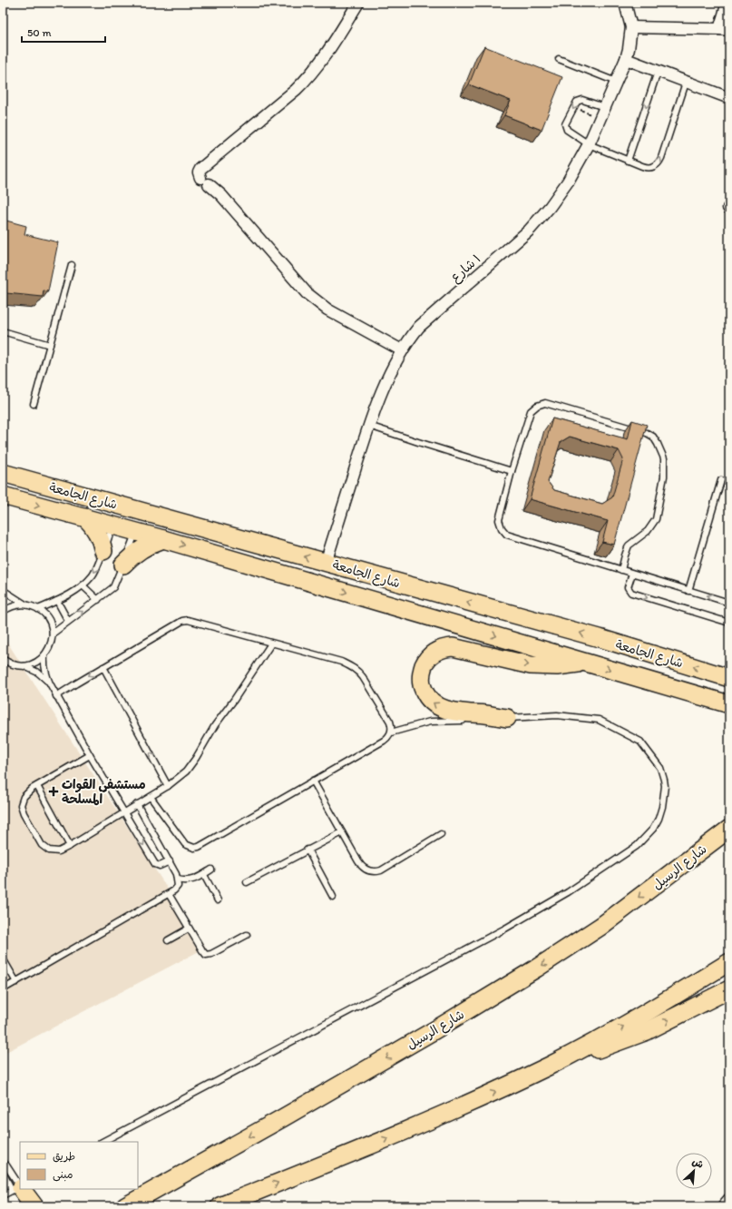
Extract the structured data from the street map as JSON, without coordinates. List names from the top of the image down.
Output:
{
  "streets": {
    "main road": ["شارع الجامعة", "شارع الرسيل"],
    "street": ["١ شارع"]
  },
  "crossings": [
    ["١ شارع", "شارع الجامعة"]
  ],
  "places": {
    "health": ["مستشفى القوات المسلحة"]
  },
  "legend": ["طريق", "مبنى"],
  "scale_bar": "50 m",
  "north": "top right"
}
